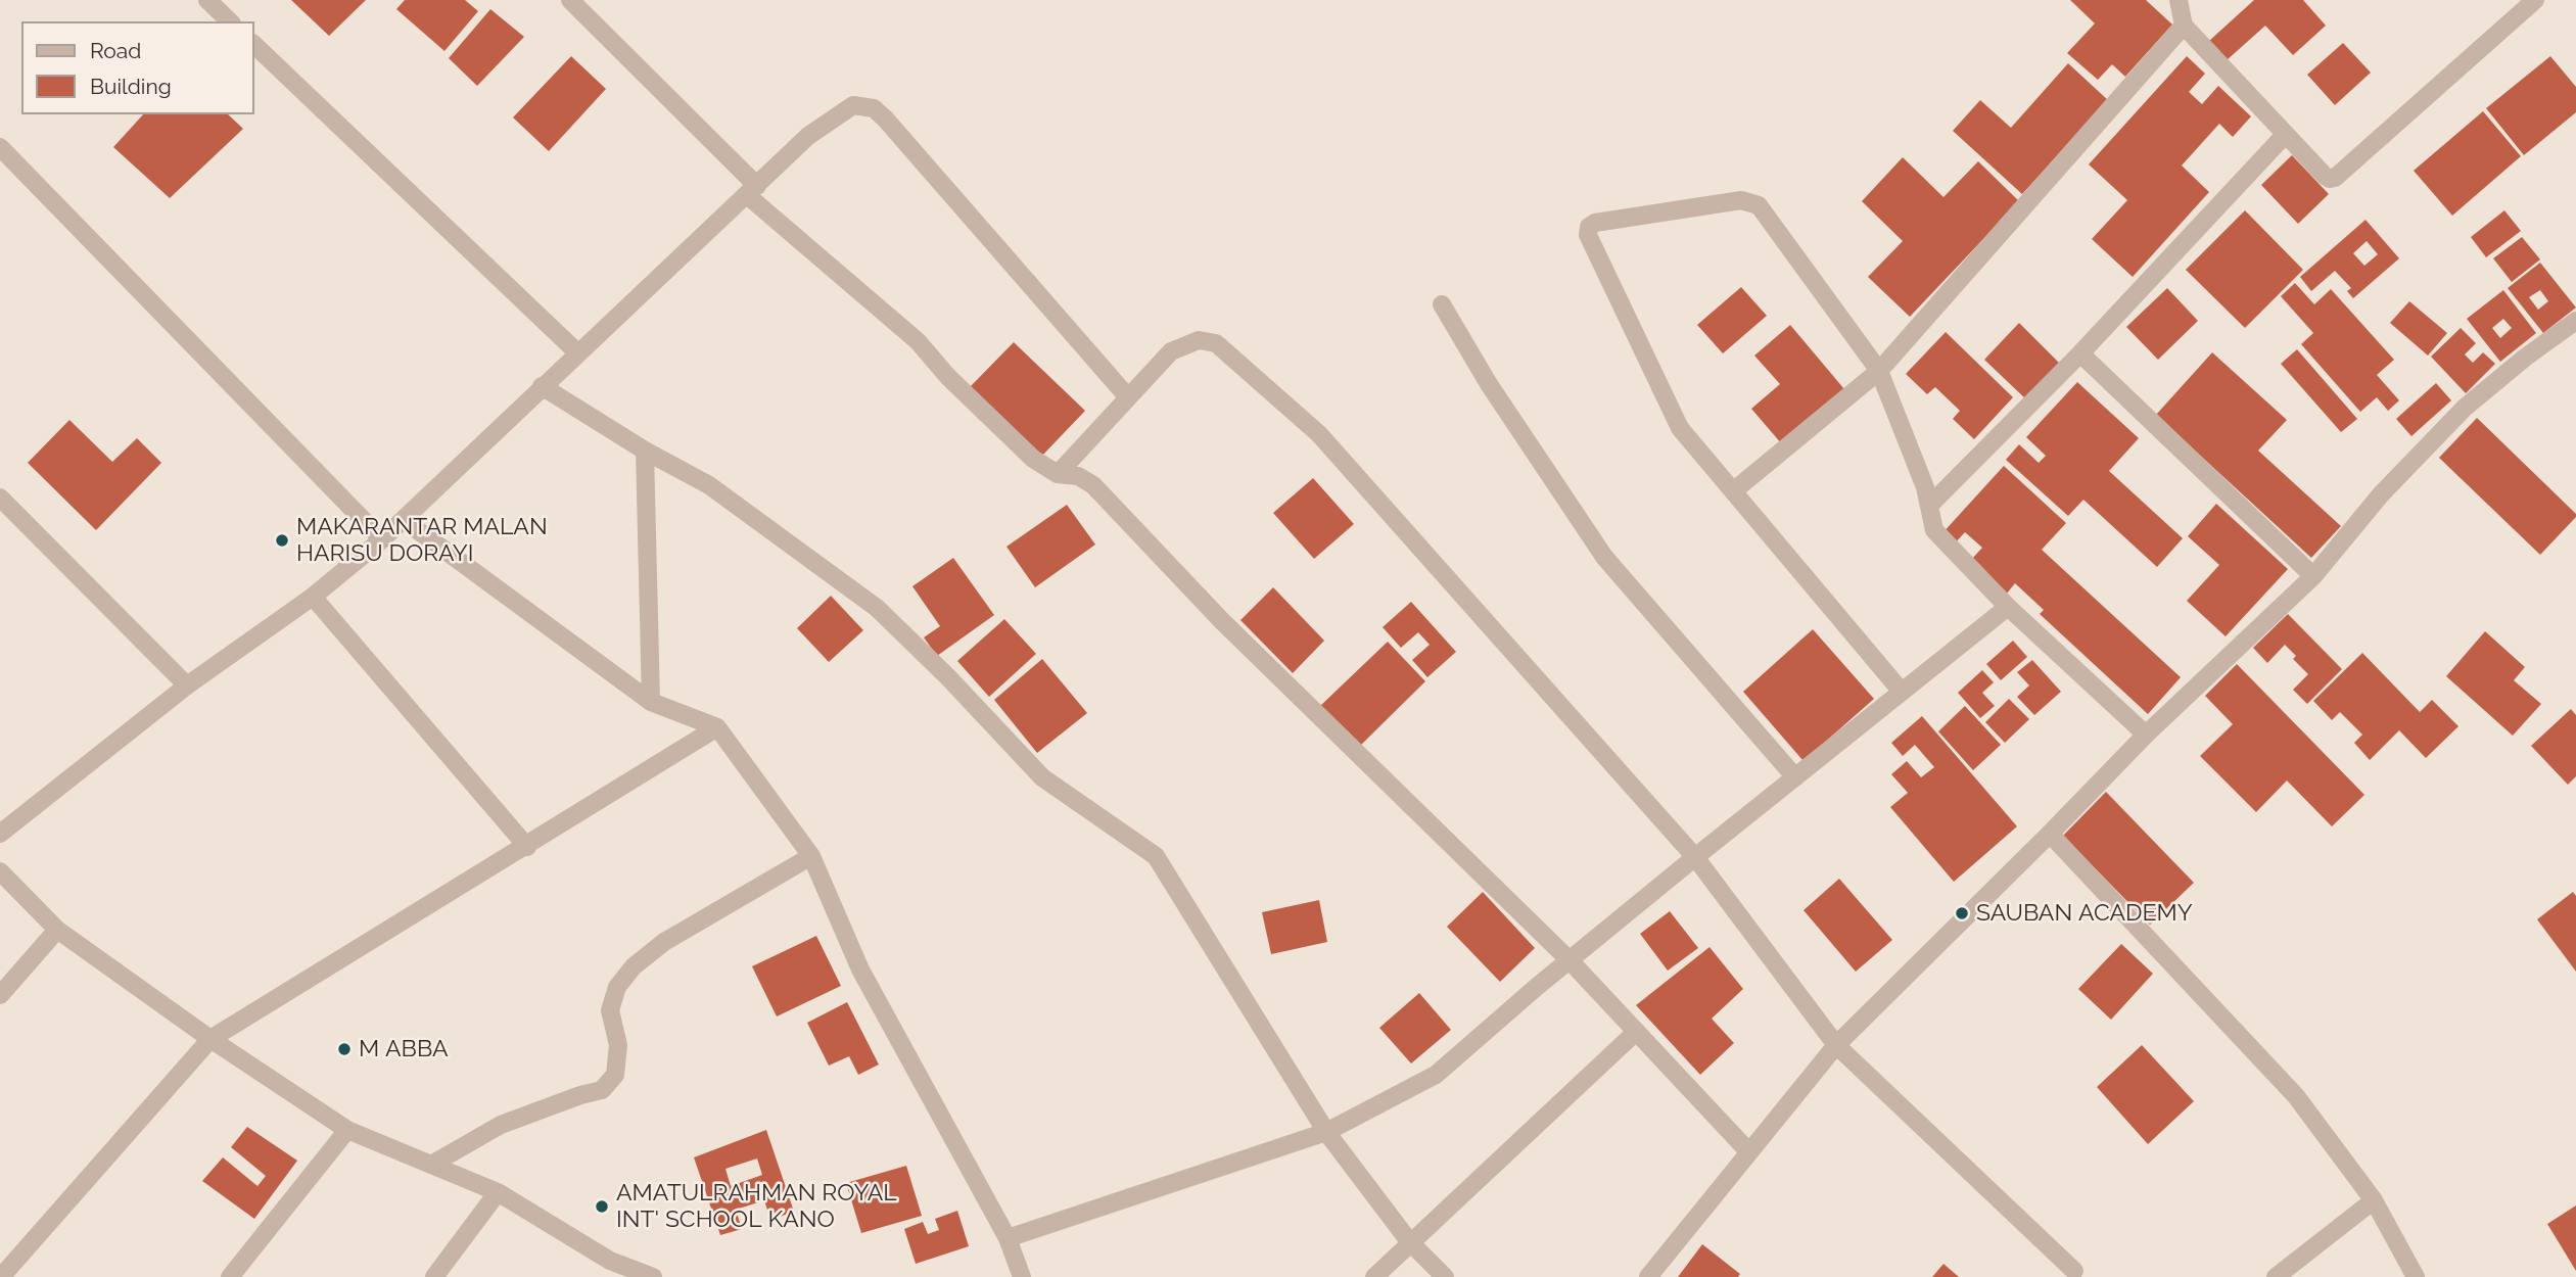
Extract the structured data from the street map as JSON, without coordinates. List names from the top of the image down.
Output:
{
  "places": [
    "MAKARANTAR MALAN HARISU DORAYI",
    "SAUBAN ACADEMY",
    "M ABBA",
    "AMATULRAHMAN ROYAL INT' SCHOOL KANO"
  ],
  "legend": ["Road", "Building"]
}
